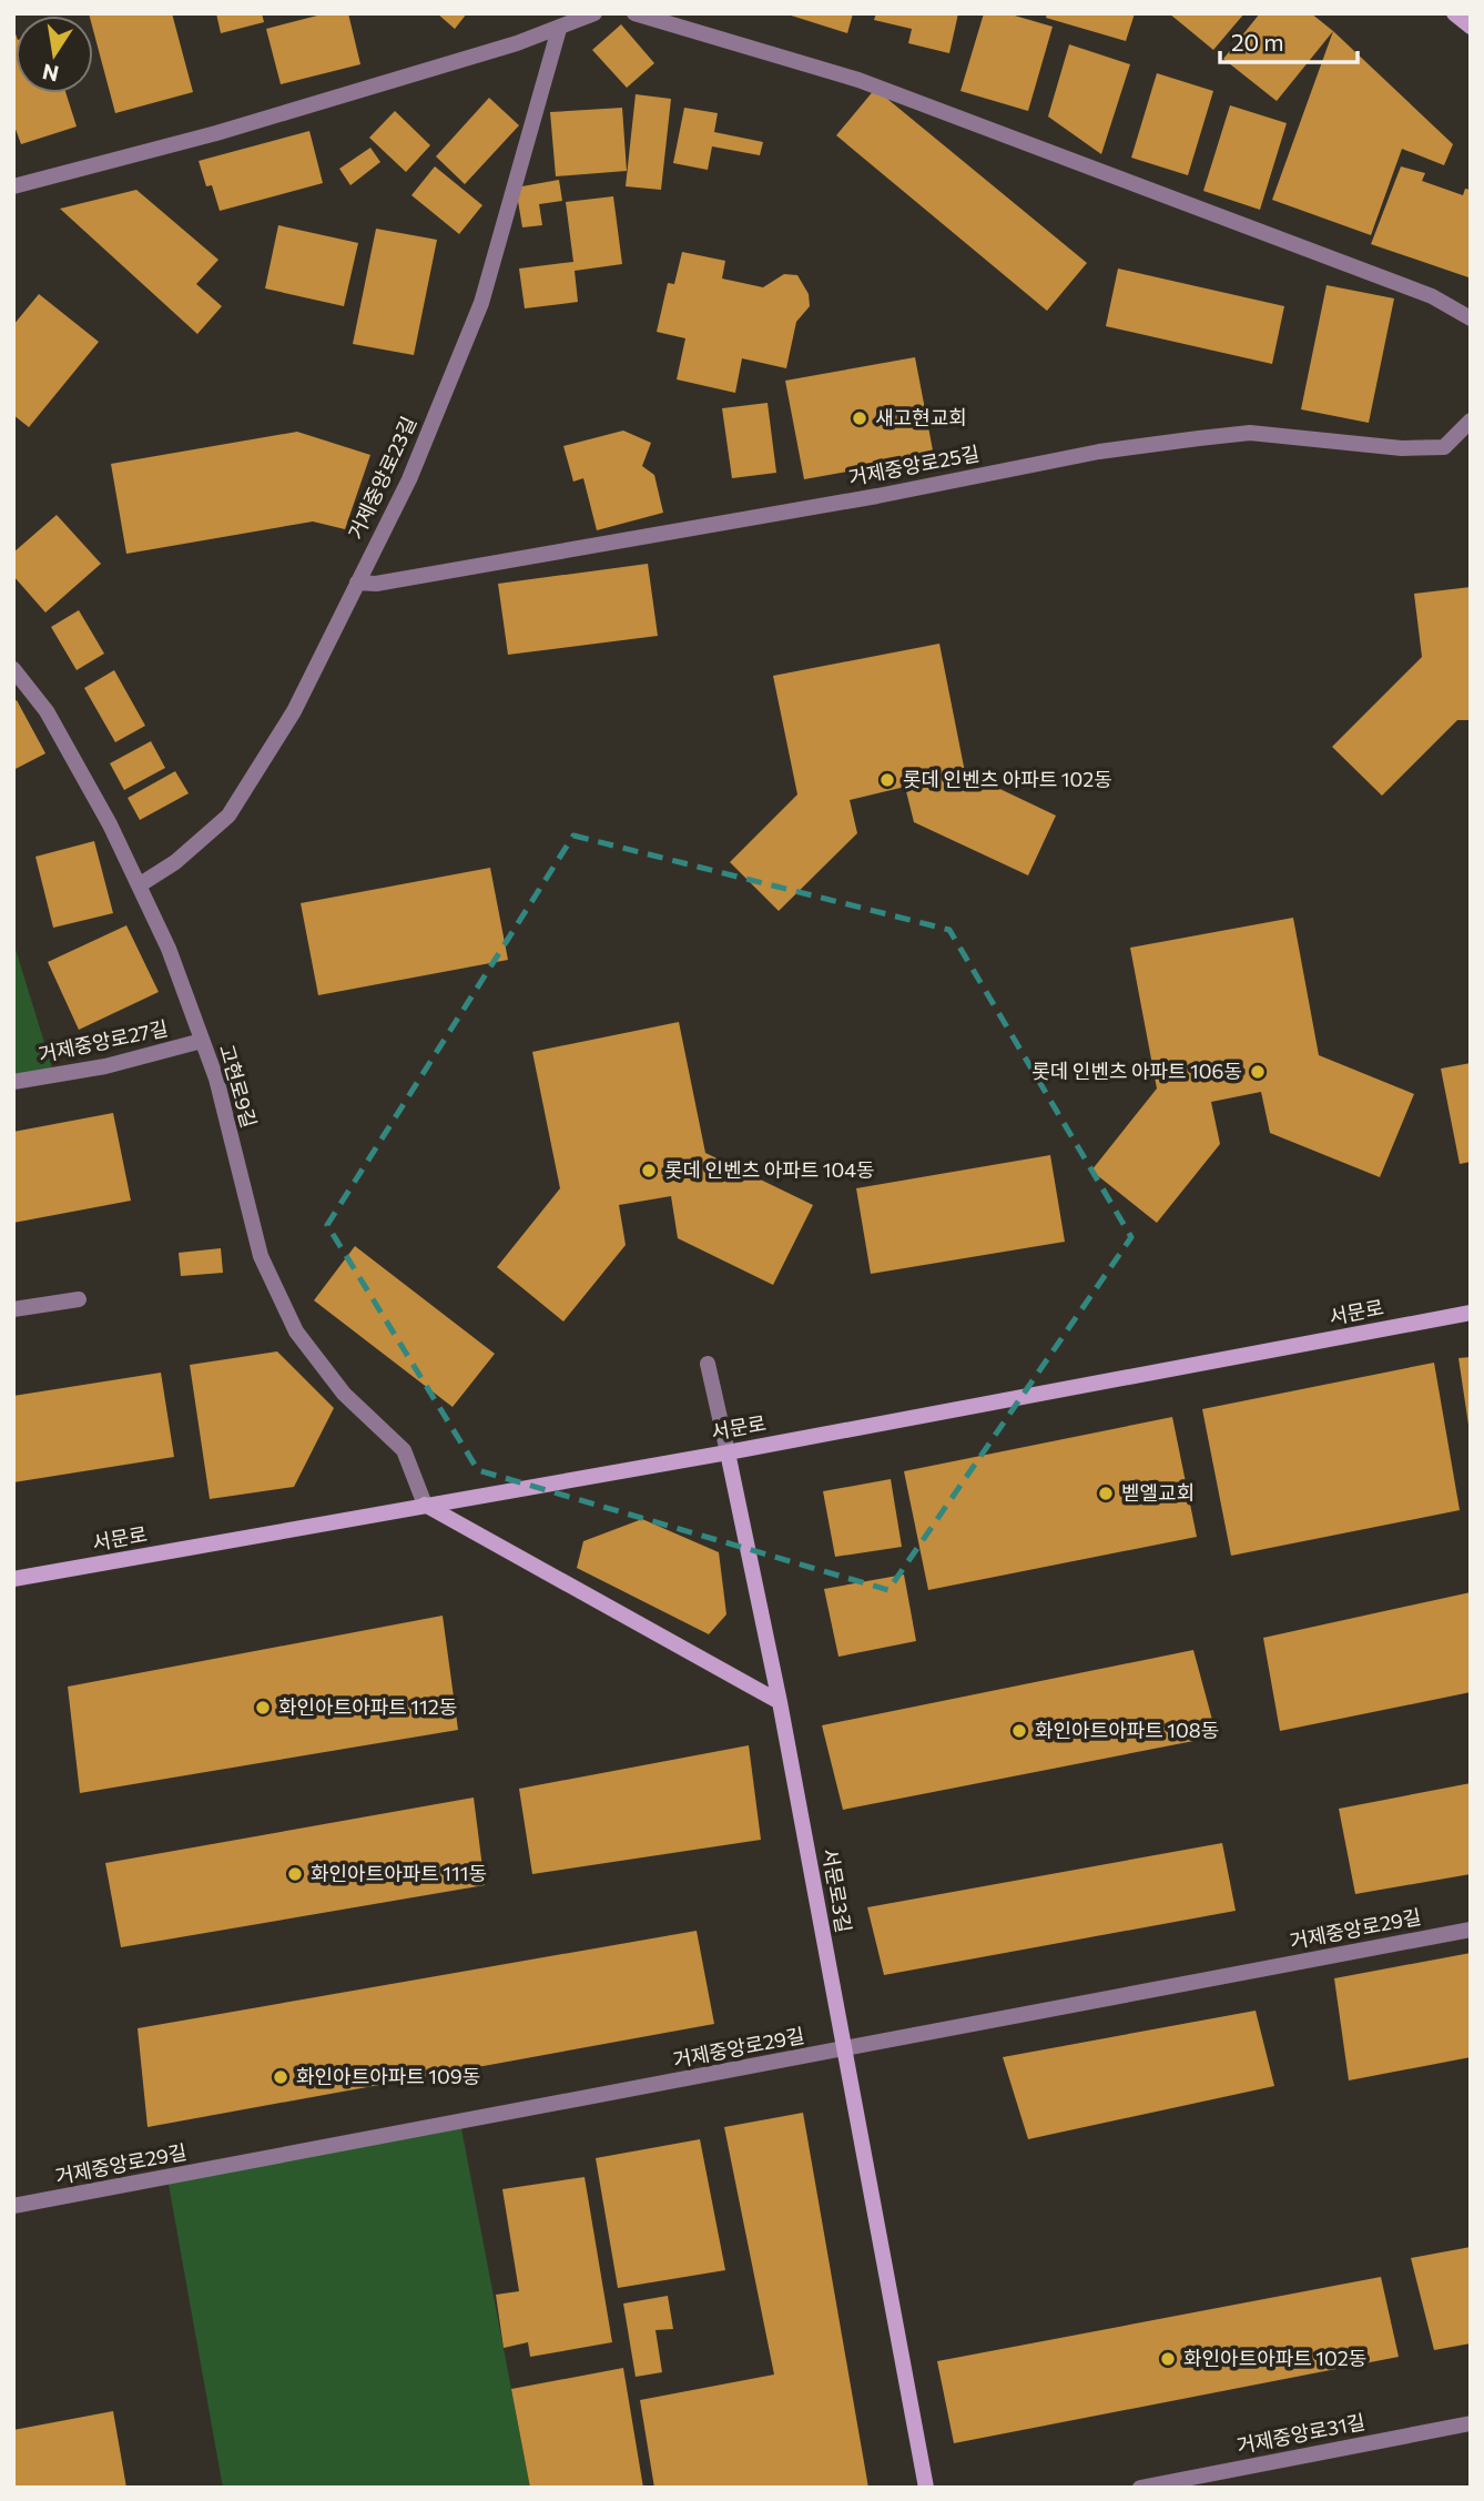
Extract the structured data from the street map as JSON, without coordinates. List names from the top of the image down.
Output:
{
  "streets": {
    "street": [
      "거제중앙로25길",
      "거제중앙로23길",
      "거제중앙로27길",
      "고현로9길",
      "서문로",
      "서문로3길",
      "거제중앙로29길",
      "거제중앙로31길"
    ]
  },
  "crossings": [
    ["거제중앙로25길", "거제중앙로23길"],
    ["거제중앙로23길", "고현로9길"],
    ["거제중앙로27길", "고현로9길"],
    ["고현로9길", "서문로"],
    ["서문로", "서문로3길"],
    ["서문로3길", "거제중앙로29길"]
  ],
  "places": [
    "새고현교회",
    "롯데 인벤츠 아파트 102동",
    "롯데 인벤츠 아파트 106동",
    "롯데 인벤츠 아파트 104동",
    "벧엘교회",
    "화인아트아파트 112동",
    "화인아트아파트 108동",
    "화인아트아파트 111동",
    "화인아트아파트 109동",
    "화인아트아파트 102동"
  ],
  "scale_bar": "20 m",
  "north": "bottom"
}
